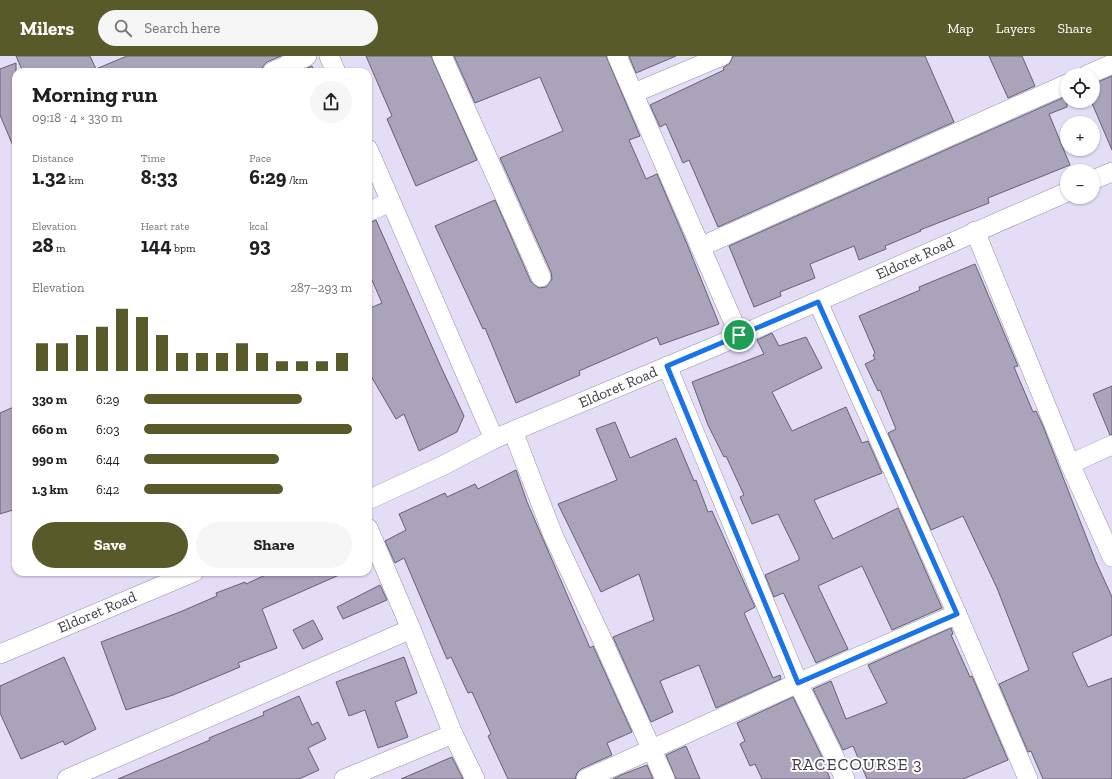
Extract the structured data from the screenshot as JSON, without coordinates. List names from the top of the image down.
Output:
{
  "streets": {
    "street": ["Eldoret Road"]
  },
  "districts": ["RACECOURSE 3"],
  "page": {
    "header": "Milers",
    "search": "Search here",
    "nav": ["Map", "Layers", "Share"],
    "map_buttons": ["+", "−"],
    "heading": ["Morning run", "09:18 · 4 × 330 m"],
    "stats": [
      ["Distance", "1.32 km"],
      ["Time", "8:33"],
      ["Pace", "6:29 /km"],
      ["Elevation", "28 m"],
      ["Heart rate", "144 bpm"],
      ["kcal", "93"]
    ],
    "chart": ["Elevation", "287–293 m"],
    "list": [
      {
        "name": "330 m",
        "note": "6:29"
      },
      {
        "name": "660 m",
        "note": "6:03"
      },
      {
        "name": "990 m",
        "note": "6:44"
      },
      {
        "name": "1.3 km",
        "note": "6:42"
      }
    ],
    "buttons": ["Save", "Share"]
  }
}
